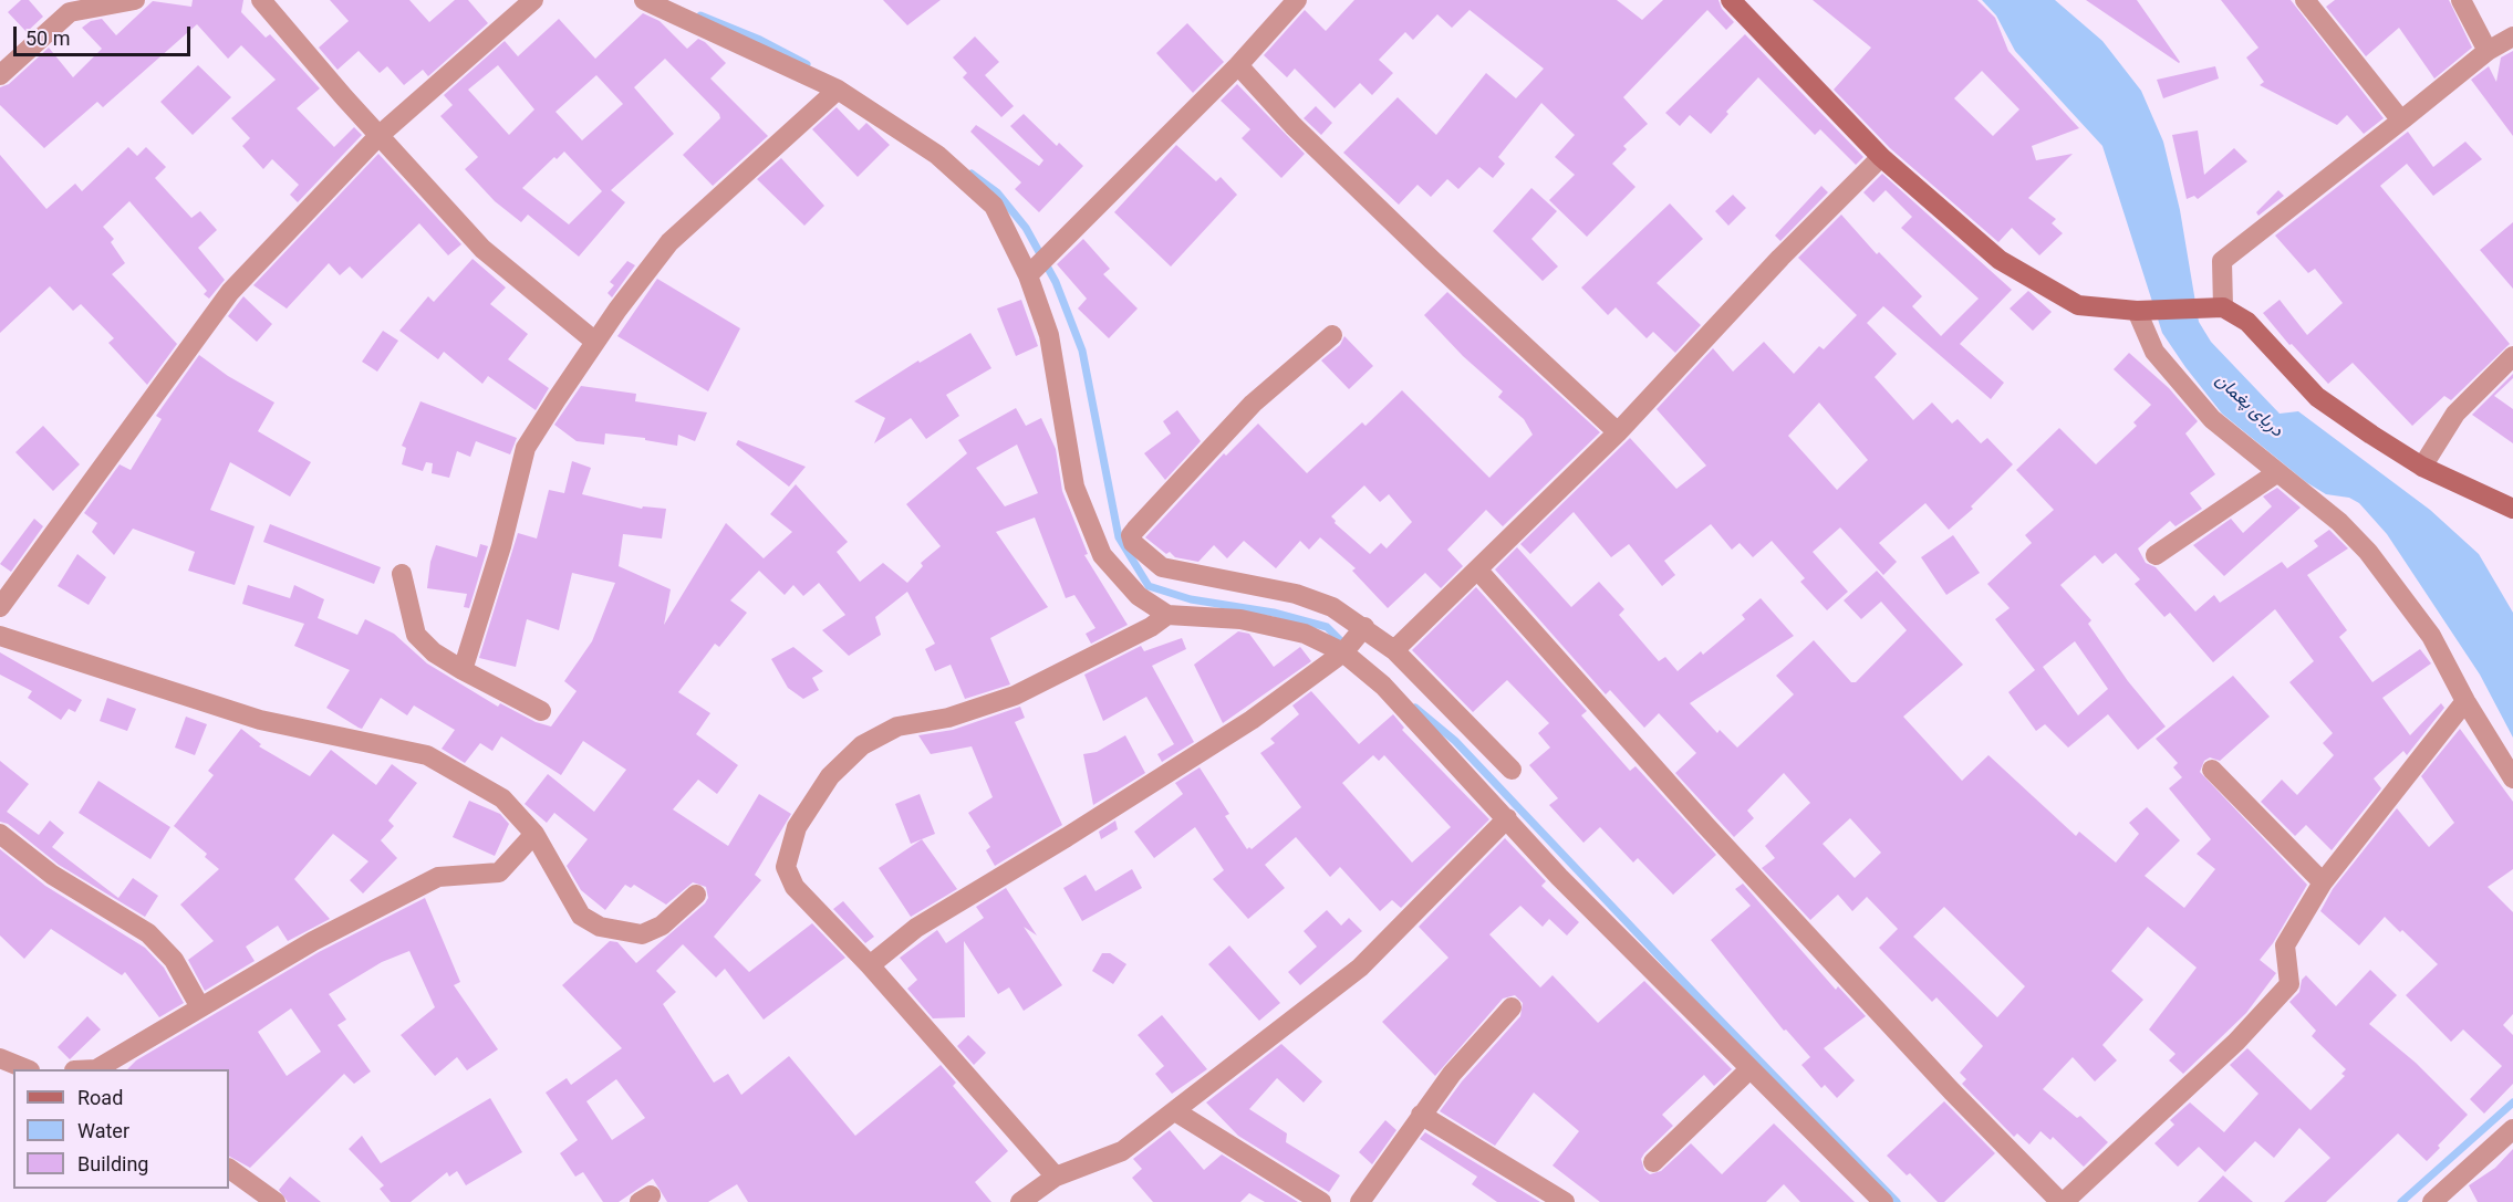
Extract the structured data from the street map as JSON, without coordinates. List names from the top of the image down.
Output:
{
  "water": ["دریای پغمان"],
  "legend": ["Road", "Water", "Building"],
  "scale_bar": "50 m"
}
